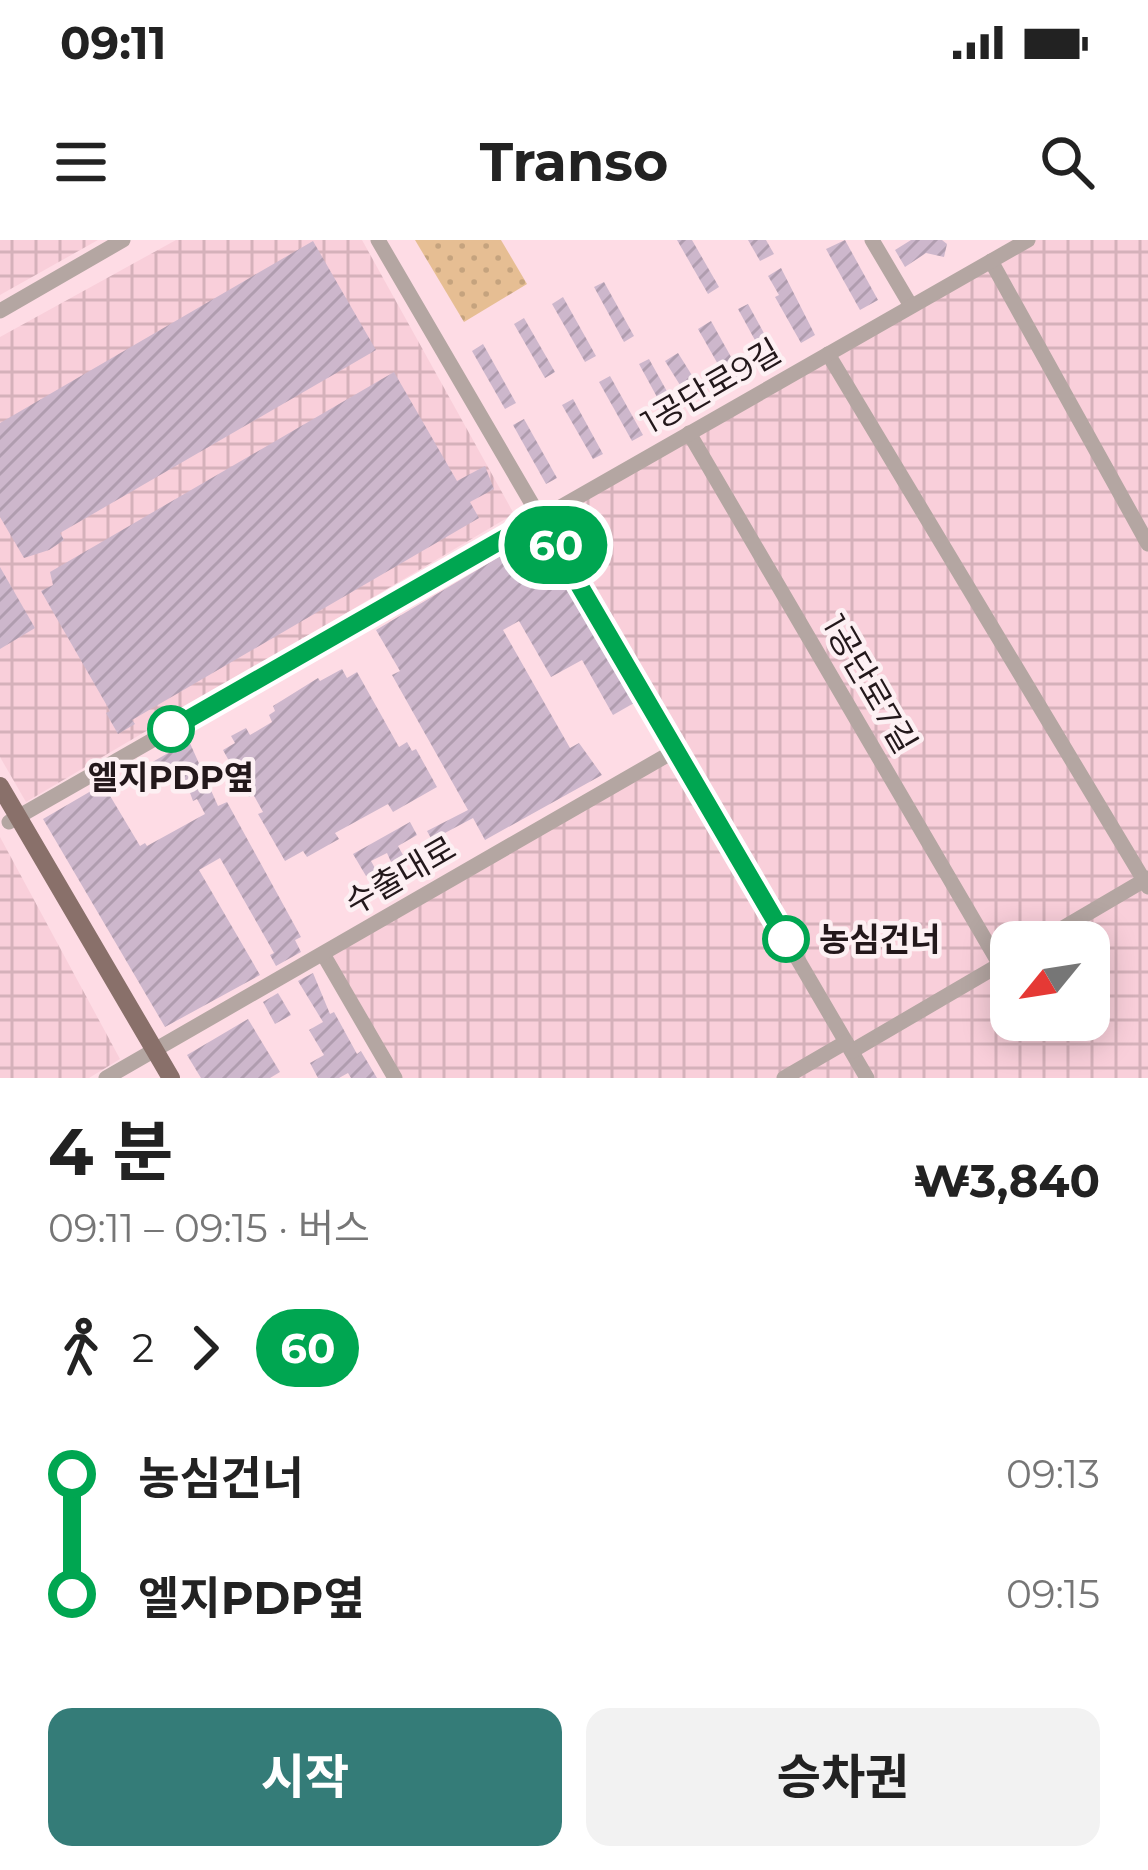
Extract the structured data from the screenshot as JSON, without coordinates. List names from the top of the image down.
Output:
{
  "streets": {
    "street": ["1공단로9길", "1공단로7길", "수출대로"]
  },
  "crossings": [
    ["1공단로9길", "1공단로7길"]
  ],
  "places": ["엘지PDP옆", "농심건너"],
  "lines": ["bus line 60"],
  "north": "bottom left",
  "page": {
    "status": "09:11",
    "header": "Transo",
    "on_map": "60",
    "heading": ["4 분", "09:11 – 09:15 · 버스", "₩3,840"],
    "legs": ["2", "60"],
    "list": [
      {
        "name": "농심건너",
        "value": "09:13"
      },
      {
        "name": "엘지PDP옆",
        "value": "09:15"
      }
    ],
    "buttons": ["시작", "승차권"]
  }
}
